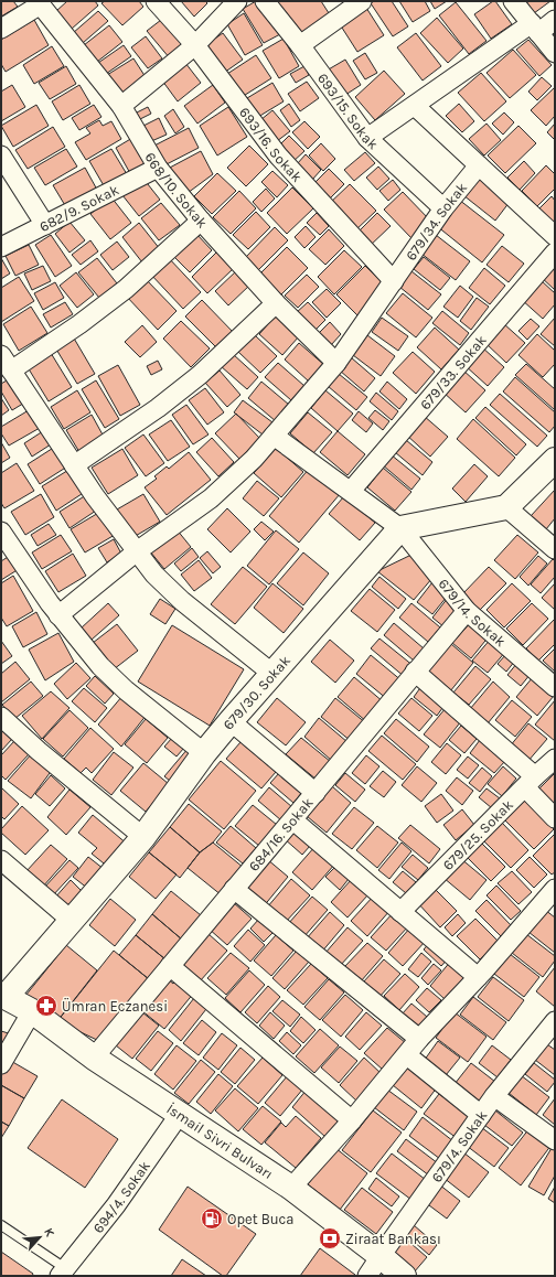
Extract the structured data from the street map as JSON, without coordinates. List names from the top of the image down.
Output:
{
  "streets": {
    "street": [
      "693/15. Sokak",
      "693/16. Sokak",
      "668/10. Sokak",
      "682/9. Sokak",
      "679/34. Sokak",
      "679/33. Sokak",
      "679/14. Sokak",
      "679/30. Sokak",
      "684/16. Sokak",
      "679/25. Sokak",
      "İsmail Sivri Bulvarı",
      "679/4. Sokak",
      "694/4. Sokak"
    ]
  },
  "crossings": [
    ["693/15. Sokak", "679/34. Sokak"],
    ["693/16. Sokak", "679/34. Sokak"],
    ["668/10. Sokak", "682/9. Sokak"],
    ["668/10. Sokak", "679/34. Sokak"],
    ["679/34. Sokak", "679/14. Sokak"],
    ["679/33. Sokak", "679/14. Sokak"],
    ["679/14. Sokak", "679/30. Sokak"],
    ["679/14. Sokak", "684/16. Sokak"],
    ["679/30. Sokak", "İsmail Sivri Bulvarı"],
    ["684/16. Sokak", "İsmail Sivri Bulvarı"],
    ["İsmail Sivri Bulvarı", "679/4. Sokak"],
    ["İsmail Sivri Bulvarı", "694/4. Sokak"]
  ],
  "places": {
    "pharmacy": ["Ümran Eczanesi"],
    "fuel station": ["Opet Buca"],
    "bank": ["Ziraat Bankası"]
  },
  "north": "top right"
}
